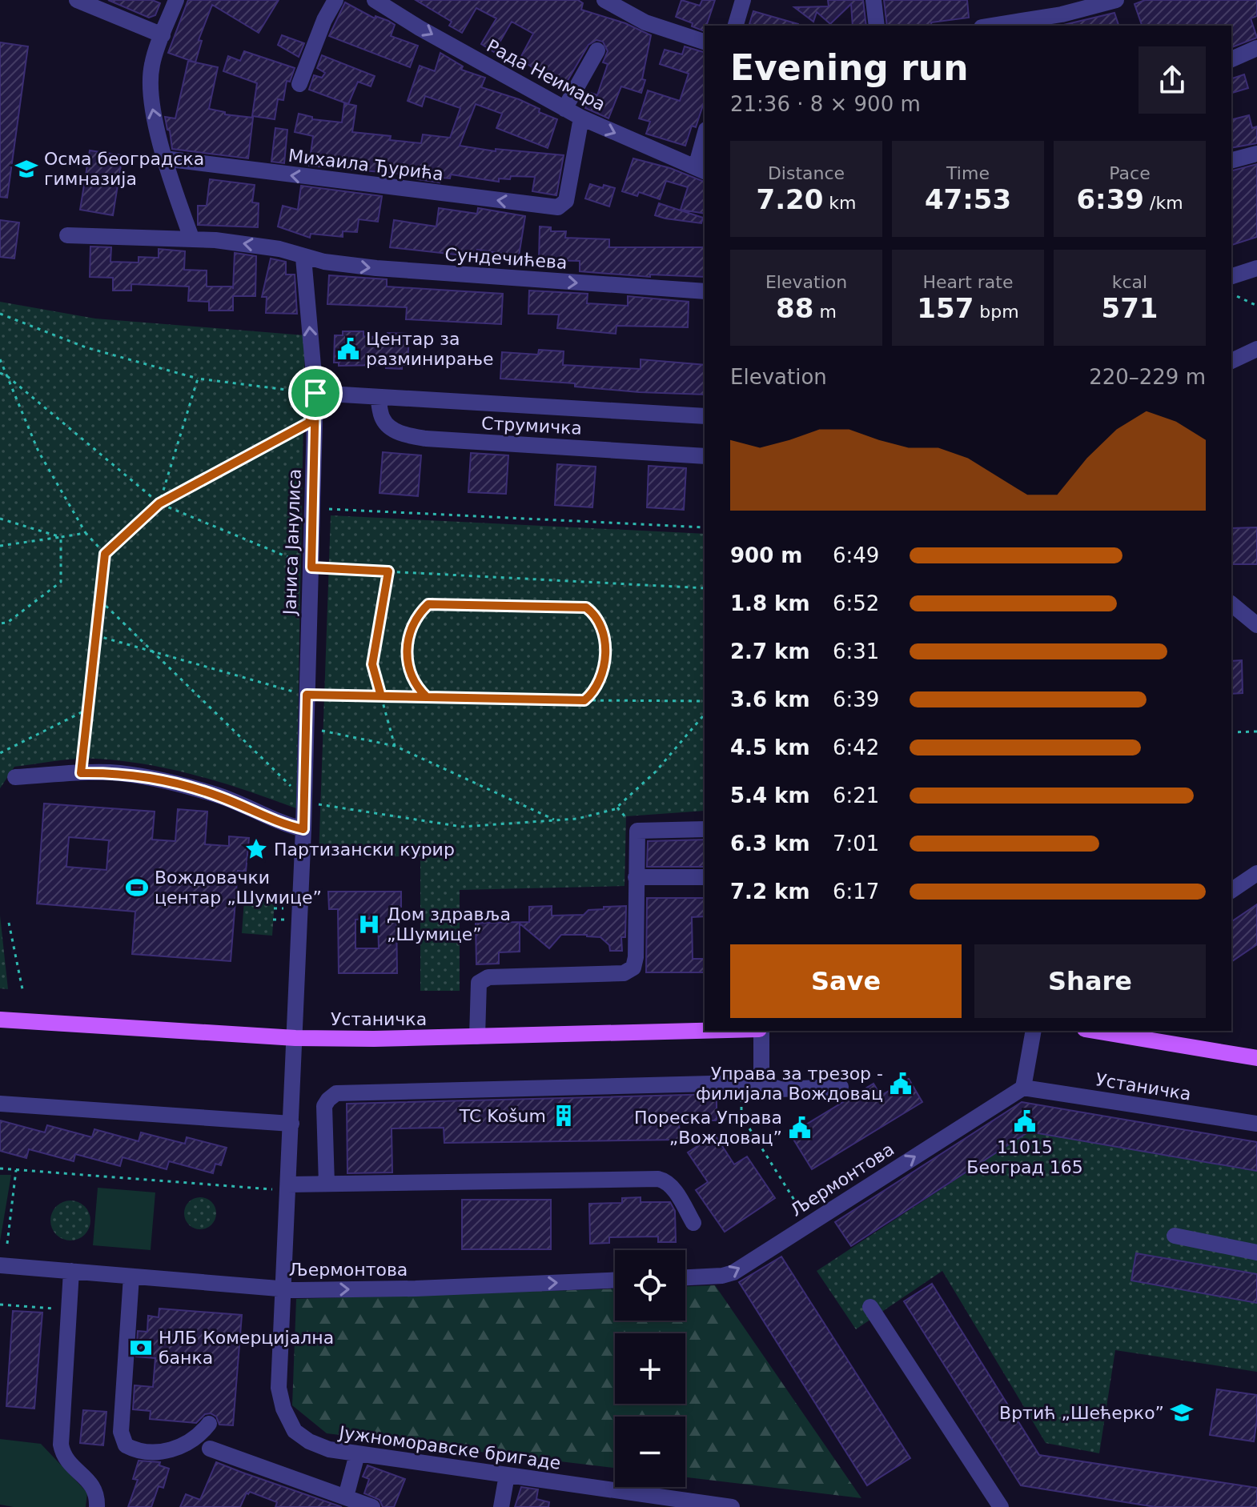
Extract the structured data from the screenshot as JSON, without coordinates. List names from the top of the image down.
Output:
{
  "streets": {
    "main road": ["Устаничка"],
    "street": [
      "Рада Неимара",
      "Михаила Ђурића",
      "Сундечићева",
      "Струмичка",
      "Јаниса Јанулиса",
      "Љермонтова",
      "Јужноморавске бригаде"
    ]
  },
  "crossings": [
    ["Рада Неимара", "Михаила Ђурића"],
    ["Сундечићева", "Јаниса Јанулиса"],
    ["Струмичка", "Јаниса Јанулиса"],
    ["Јаниса Јанулиса", "Устаничка"],
    ["Јаниса Јанулиса", "Јужноморавске бригаде"],
    ["Устаничка", "Љермонтова"],
    ["Устаничка", "Јужноморавске бригаде"],
    ["Љермонтова", "Јужноморавске бригаде"]
  ],
  "one_way": ["Рада Неимара", "Сундечићева", "Љермонтова"],
  "places": {
    "school or university": ["Осма београдска гимназија", "Вртић „Шећерко”"],
    "public building": [
      "Центар за разминирање",
      "Управа за трезор - филијала Вождовац",
      "11015 Београд 165",
      "Пореска Управа „Вождовац”"
    ],
    "place": ["Партизански курир"],
    "sports": ["Вождовачки центар „Шумице”"],
    "hospital": ["Дом здравља „Шумице”"],
    "building": ["TC Košum"],
    "bank": ["НЛБ Комерцијална банка"]
  },
  "page": {
    "heading": ["Evening run", "21:36 · 8 × 900 m"],
    "stats": [
      ["Distance", "7.20 km"],
      ["Time", "47:53"],
      ["Pace", "6:39 /km"],
      ["Elevation", "88 m"],
      ["Heart rate", "157 bpm"],
      ["kcal", "571"]
    ],
    "chart": ["Elevation", "220–229 m"],
    "list": [
      {
        "name": "900 m",
        "note": "6:49"
      },
      {
        "name": "1.8 km",
        "note": "6:52"
      },
      {
        "name": "2.7 km",
        "note": "6:31"
      },
      {
        "name": "3.6 km",
        "note": "6:39"
      },
      {
        "name": "4.5 km",
        "note": "6:42"
      },
      {
        "name": "5.4 km",
        "note": "6:21"
      },
      {
        "name": "6.3 km",
        "note": "7:01"
      },
      {
        "name": "7.2 km",
        "note": "6:17"
      }
    ],
    "buttons": ["Save", "Share"],
    "map_buttons": ["+", "−"]
  }
}
